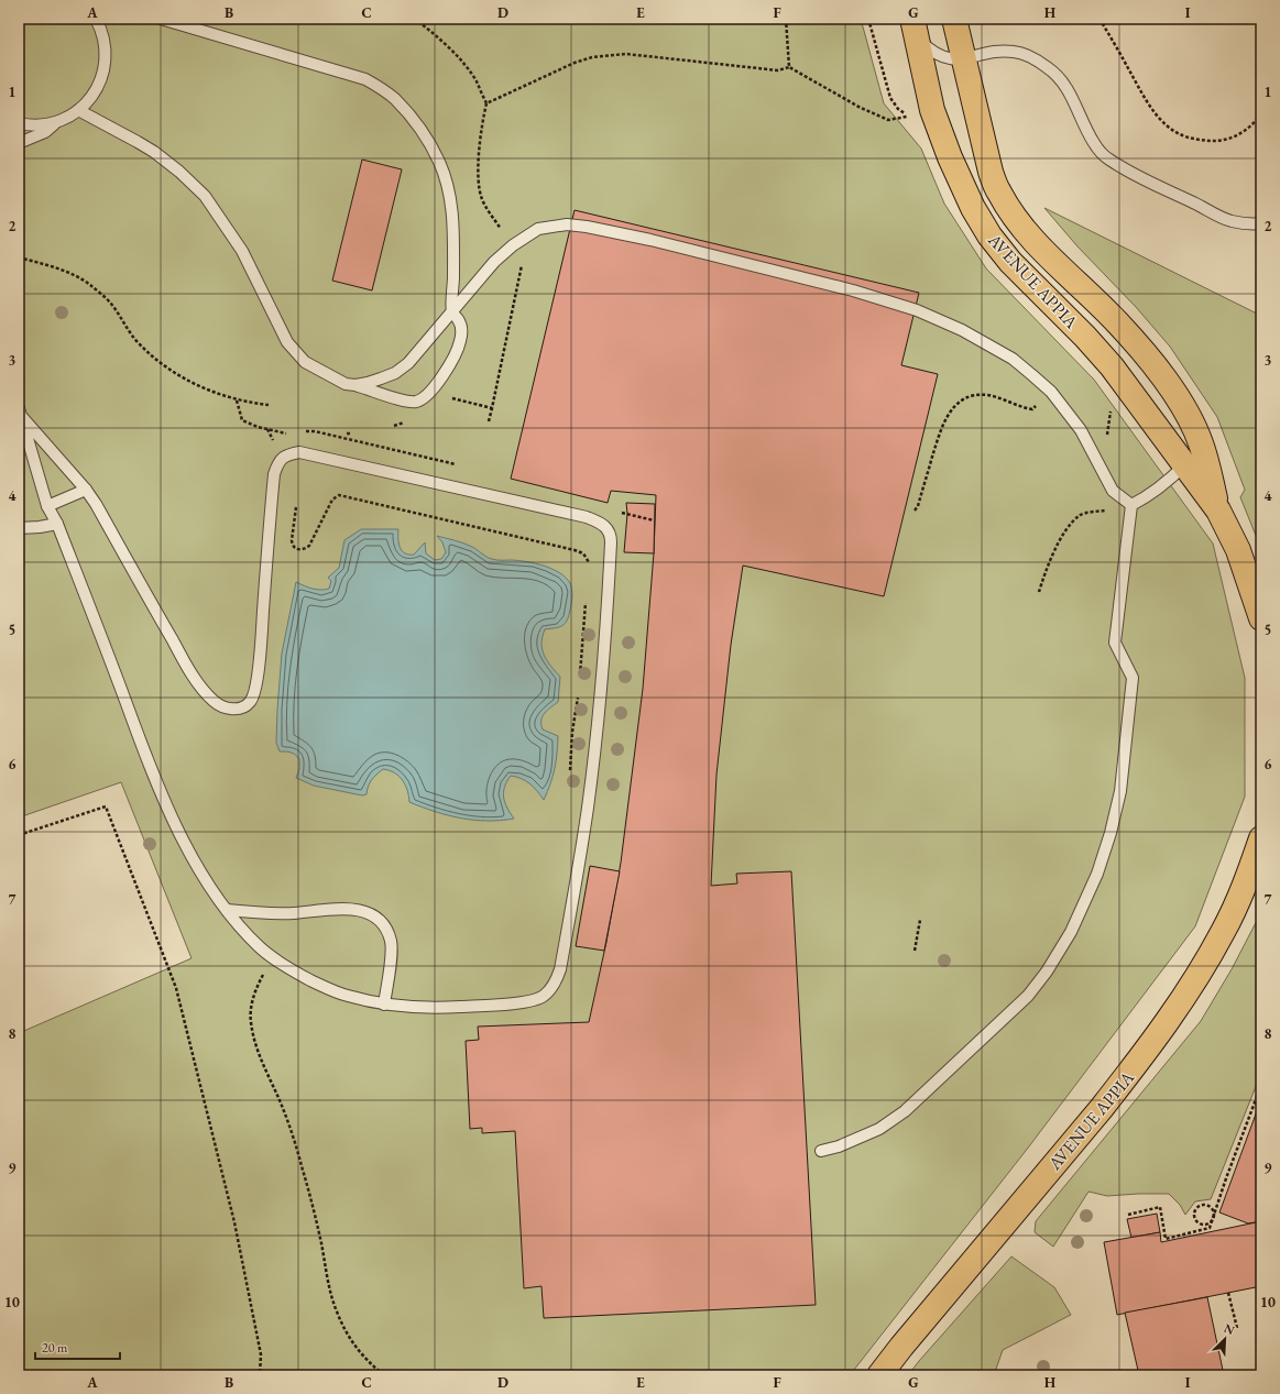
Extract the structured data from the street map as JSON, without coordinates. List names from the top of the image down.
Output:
{
  "streets": {
    "main road": ["AVENUE APPIA"]
  },
  "scale_bar": "20 m",
  "north": "top right",
  "grid": {
    "columns": [
      "A",
      "B",
      "C",
      "D",
      "E",
      "F",
      "G",
      "H",
      "I"
    ],
    "rows": [
      "1",
      "2",
      "3",
      "4",
      "5",
      "6",
      "7",
      "8",
      "9",
      "10"
    ]
  }
}
